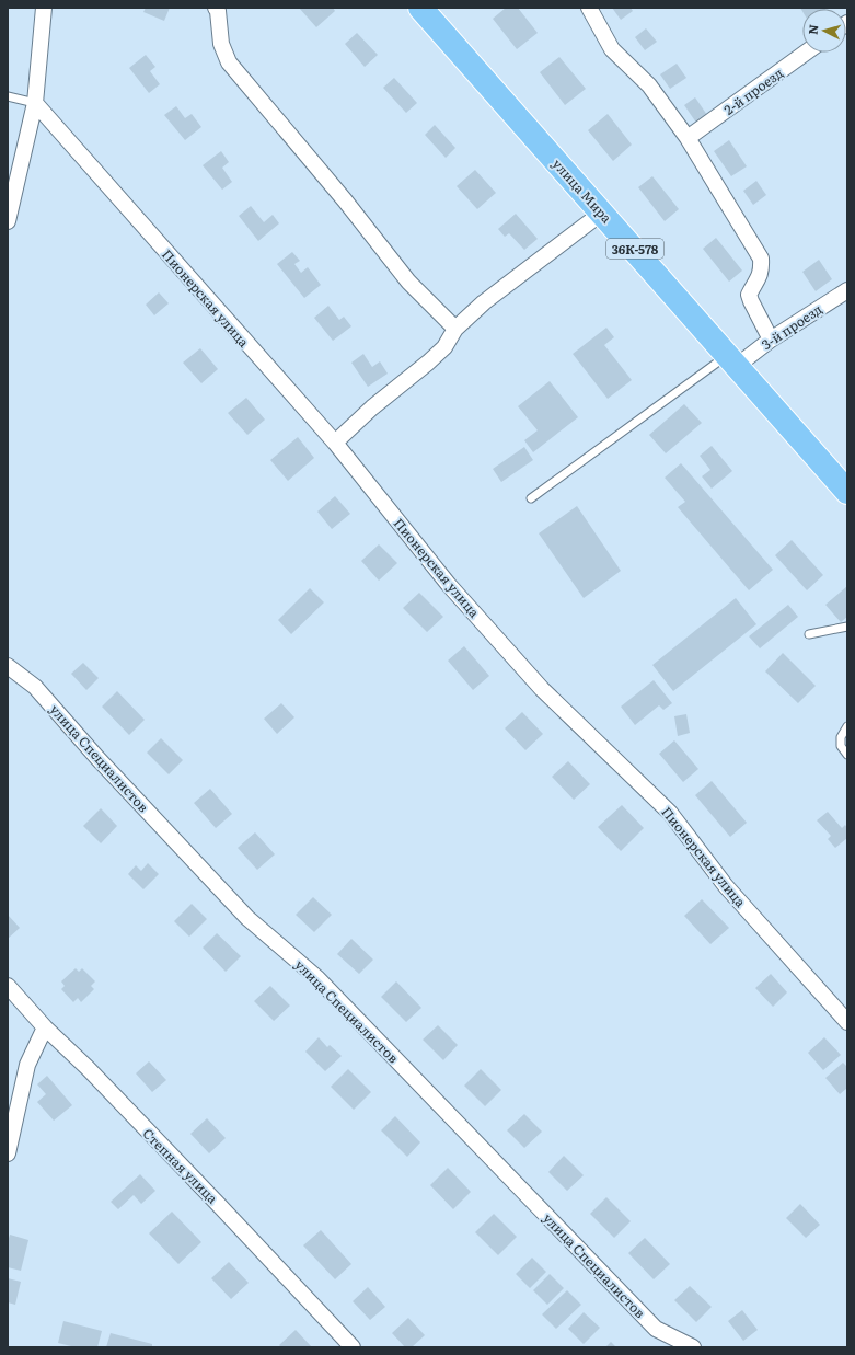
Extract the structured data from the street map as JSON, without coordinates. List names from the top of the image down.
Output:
{
  "streets": {
    "main road": ["улица Мира", "36К-578"],
    "street": [
      "2-й проезд",
      "Пионерская улица",
      "3-й проезд",
      "улица Специалистов",
      "Степная улица"
    ]
  },
  "crossings": [
    ["улица Мира", "3-й проезд"]
  ],
  "north": "left"
}
